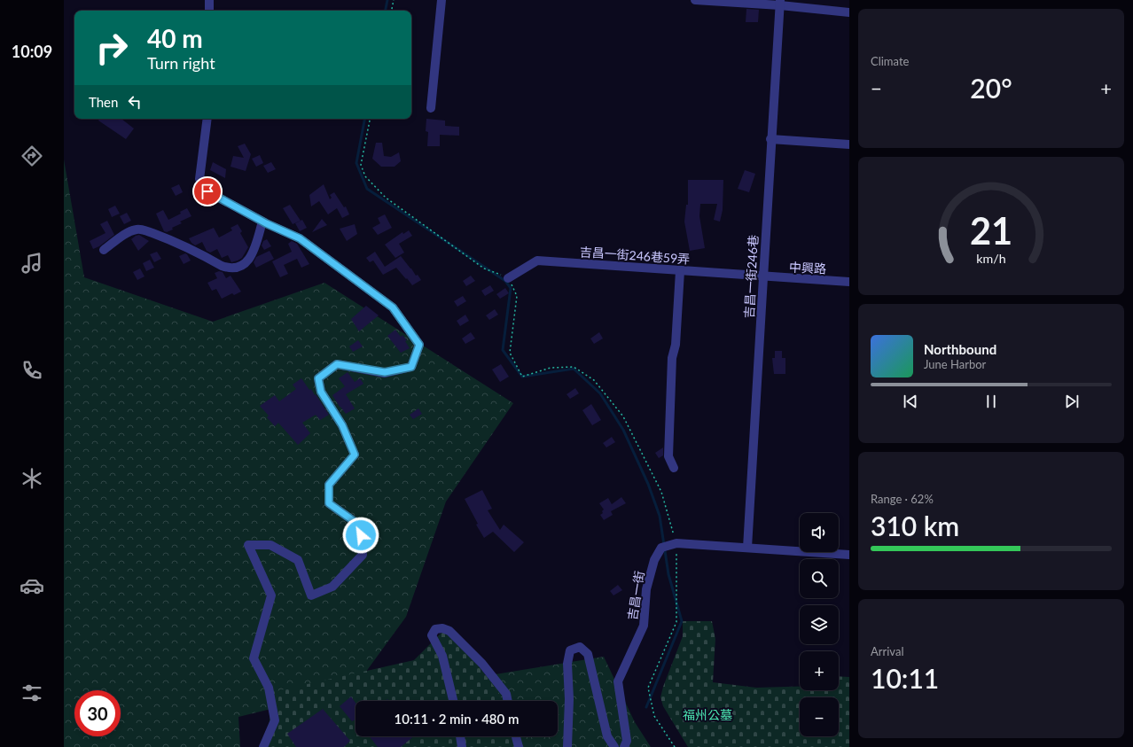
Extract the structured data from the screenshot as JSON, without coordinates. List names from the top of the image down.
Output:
{
  "streets": {
    "street": [
      "吉昌一街246巷59弄",
      "中興路",
      "吉昌一街246巷",
      "吉昌一街"
    ]
  },
  "crossings": [
    ["吉昌一街246巷59弄", "中興路"],
    ["吉昌一街246巷59弄", "吉昌一街246巷"],
    ["中興路", "吉昌一街246巷"],
    ["吉昌一街246巷", "吉昌一街"]
  ],
  "parks": ["福州公墓"],
  "page": {
    "tabs": "10:09",
    "tile": [
      "Climate",
      ["Range · 62%", "310 km"],
      ["Arrival", "10:11"]
    ],
    "turn": ["40 m", "Turn right"],
    "heat": ["−", "20°", "+"],
    "then": "Then",
    "song": ["Northbound", "June Harbor"],
    "map_buttons": ["+", "−"],
    "limit": "30",
    "trip": "10:11 · 2 min · 480 m",
    "gauge": ["21", "km/h"]
  }
}
